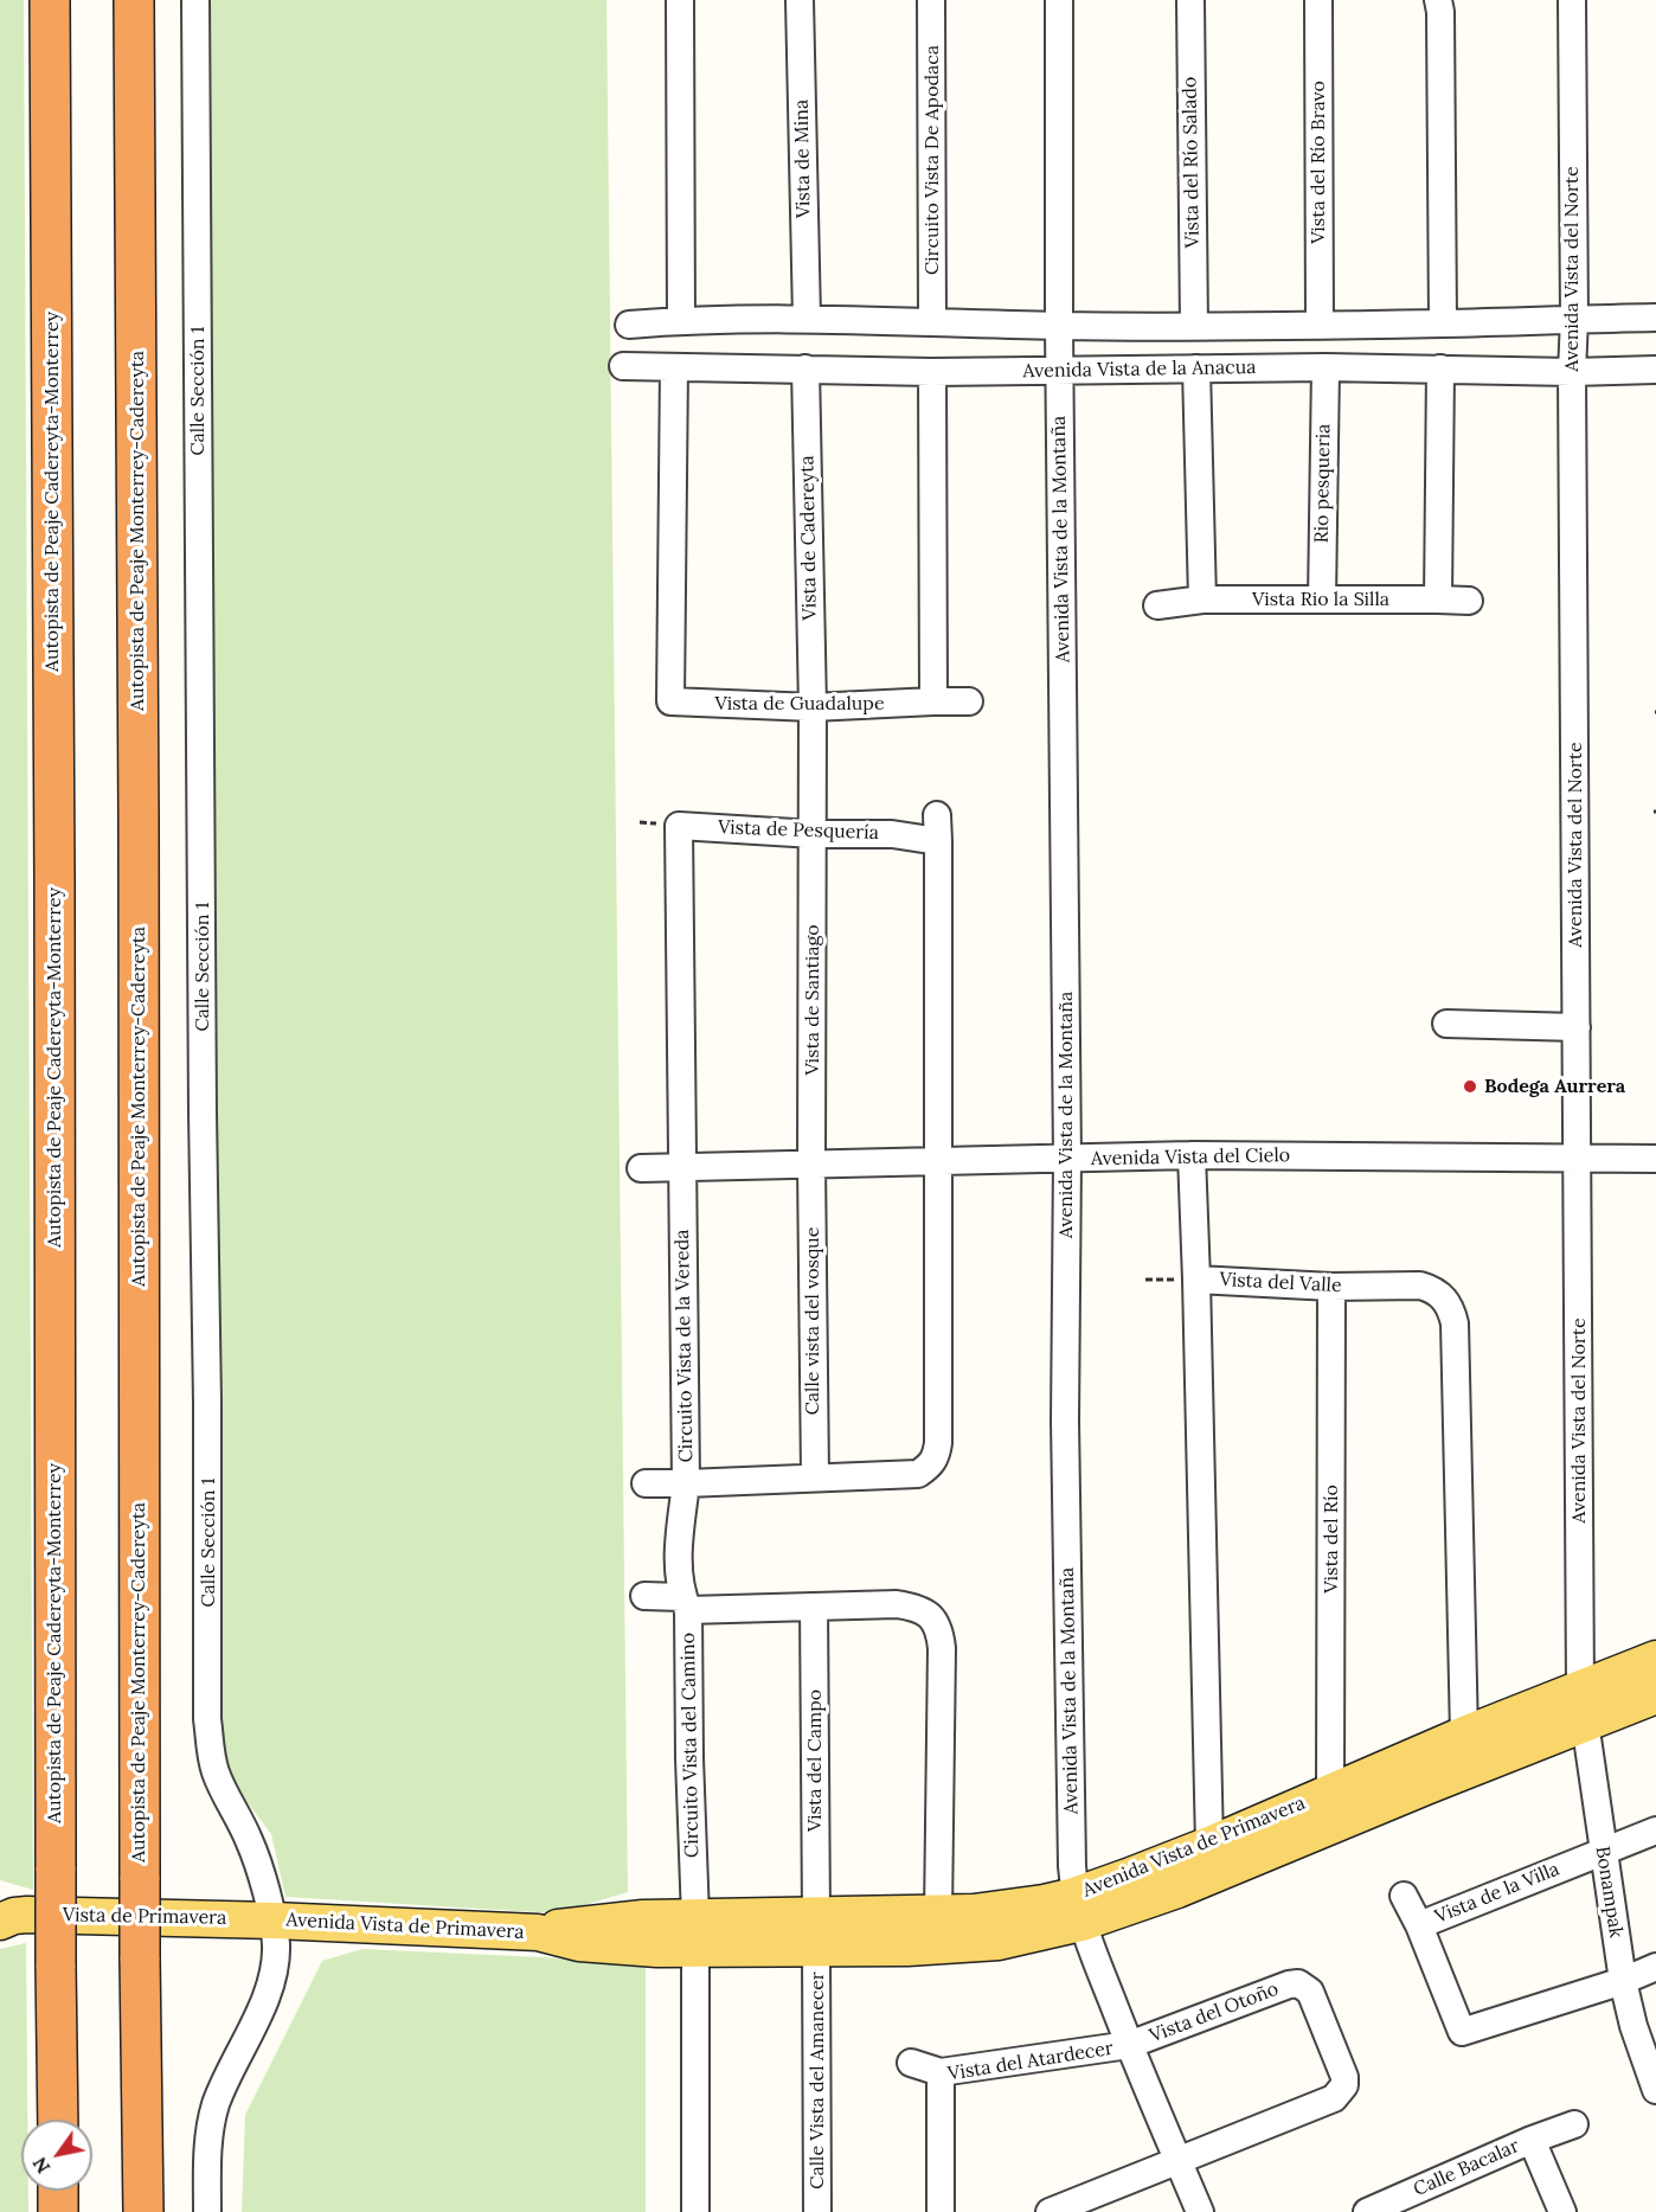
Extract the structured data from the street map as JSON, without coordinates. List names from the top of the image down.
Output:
{
  "streets": {
    "highway": ["Autopista de Peaje Cadereyta-Monterrey", "Autopista de Peaje Monterrey-Cadereyta"],
    "main road": ["Avenida Vista de Primavera", "Vista de Primavera"],
    "street": [
      "Vista de Mina",
      "Circuito Vista De Apodaca",
      "Vista del Río Salado",
      "Vista del Río Bravo",
      "Avenida Vista del Norte",
      "Avenida Vista de la Anacua",
      "Calle Sección 1",
      "Rio pesqueria",
      "Vista de Cadereyta",
      "Avenida Vista de la Montaña",
      "Vista Rio la Silla",
      "Vista de Guadalupe",
      "Vista de Pesquería",
      "Vista de Santiago",
      "Avenida Vista del Cielo",
      "Vista del Valle",
      "Calle vista del vosque",
      "Circuito Vista de la Vereda",
      "Vista del Río",
      "Circuito Vista del Camino",
      "Vista del Campo",
      "Bonampak",
      "Vista de la Villa",
      "Vista del Otoño",
      "Vista del Atardecer",
      "Calle Vista del Amanecer",
      "Calle Bacalar"
    ]
  },
  "crossings": [
    ["Avenida Vista del Norte", "Avenida Vista de la Anacua"],
    ["Avenida Vista del Norte", "Avenida Vista del Cielo"],
    ["Avenida Vista del Norte", "Avenida Vista de Primavera"],
    ["Avenida Vista del Norte", "Bonampak"],
    ["Avenida Vista de la Anacua", "Rio pesqueria"],
    ["Avenida Vista de la Anacua", "Vista de Cadereyta"],
    ["Avenida Vista de la Anacua", "Avenida Vista de la Montaña"],
    ["Avenida Vista de la Anacua", "Vista de Guadalupe"],
    ["Calle Sección 1", "Avenida Vista de Primavera"],
    ["Calle Sección 1", "Vista de Primavera"],
    ["Rio pesqueria", "Vista Rio la Silla"],
    ["Vista de Cadereyta", "Vista de Guadalupe"],
    ["Vista de Cadereyta", "Vista de Pesquería"],
    ["Vista de Cadereyta", "Vista de Santiago"],
    ["Avenida Vista de la Montaña", "Avenida Vista del Cielo"],
    ["Avenida Vista de la Montaña", "Avenida Vista de Primavera"],
    ["Avenida Vista de la Montaña", "Vista del Otoño"],
    ["Avenida Vista de la Montaña", "Vista del Atardecer"],
    ["Vista de Pesquería", "Vista de Santiago"],
    ["Vista de Pesquería", "Avenida Vista del Cielo"],
    ["Vista de Pesquería", "Circuito Vista de la Vereda"],
    ["Vista de Santiago", "Avenida Vista del Cielo"],
    ["Vista de Santiago", "Calle vista del vosque"],
    ["Avenida Vista del Cielo", "Calle vista del vosque"],
    ["Avenida Vista del Cielo", "Circuito Vista de la Vereda"],
    ["Vista del Valle", "Vista del Río"],
    ["Vista del Valle", "Avenida Vista de Primavera"],
    ["Calle vista del vosque", "Circuito Vista de la Vereda"],
    ["Vista del Río", "Avenida Vista de Primavera"],
    ["Circuito Vista del Camino", "Vista del Campo"],
    ["Circuito Vista del Camino", "Avenida Vista de Primavera"],
    ["Vista del Campo", "Avenida Vista de Primavera"],
    ["Vista del Campo", "Calle Vista del Amanecer"],
    ["Avenida Vista de Primavera", "Bonampak"],
    ["Avenida Vista de Primavera", "Vista de Primavera"],
    ["Avenida Vista de Primavera", "Calle Vista del Amanecer"],
    ["Bonampak", "Vista de la Villa"],
    ["Vista del Otoño", "Vista del Atardecer"]
  ],
  "places": ["Bodega Aurrera"],
  "north": "bottom left"
}
